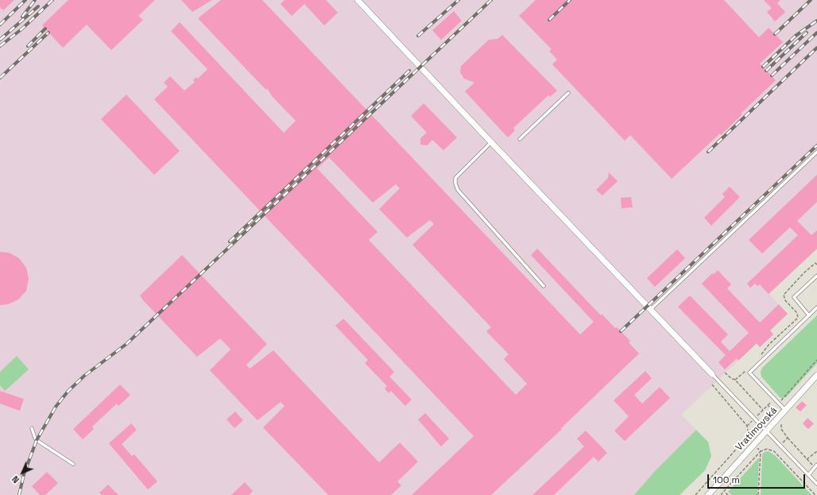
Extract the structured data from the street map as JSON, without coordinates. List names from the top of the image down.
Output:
{
  "streets": {
    "street": ["Vratimovská"]
  },
  "scale_bar": "100 m",
  "north": "bottom left"
}
